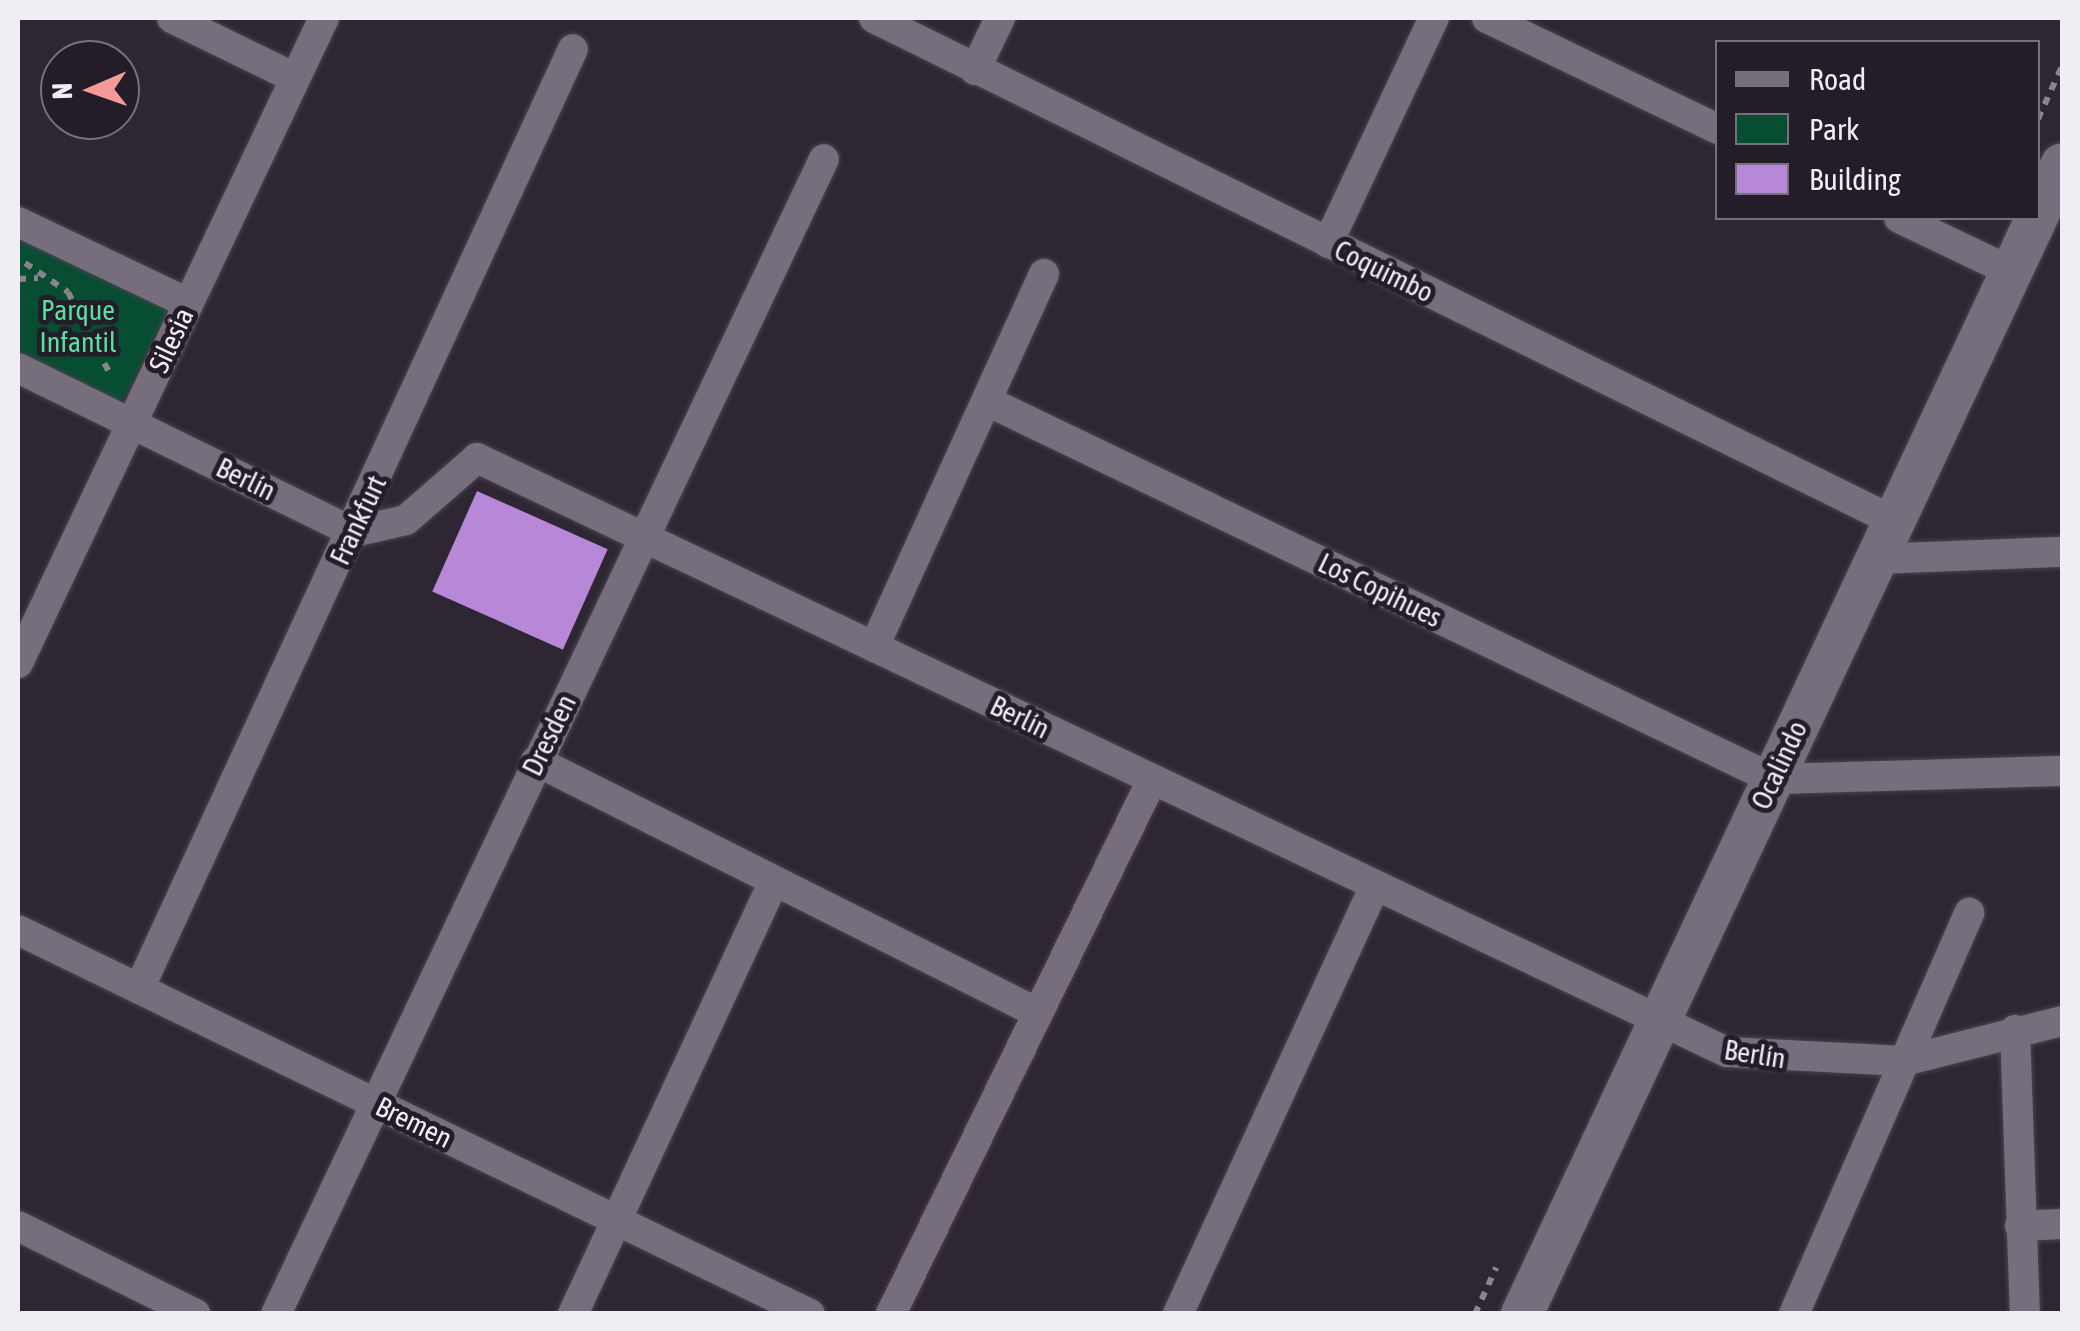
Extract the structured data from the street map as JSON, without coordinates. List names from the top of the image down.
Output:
{
  "streets": {
    "street": [
      "Coquimbo",
      "Silesia",
      "Berlín",
      "Frankfurt",
      "Los Copihues",
      "Dresden",
      "Ocalindo",
      "Bremen"
    ]
  },
  "crossings": [
    ["Coquimbo", "Ocalindo"],
    ["Silesia", "Berlín"],
    ["Berlín", "Frankfurt"],
    ["Berlín", "Dresden"],
    ["Berlín", "Ocalindo"],
    ["Frankfurt", "Bremen"],
    ["Los Copihues", "Ocalindo"],
    ["Dresden", "Bremen"]
  ],
  "parks": ["Parque Infantil"],
  "legend": ["Road", "Park", "Building"],
  "north": "left"
}
